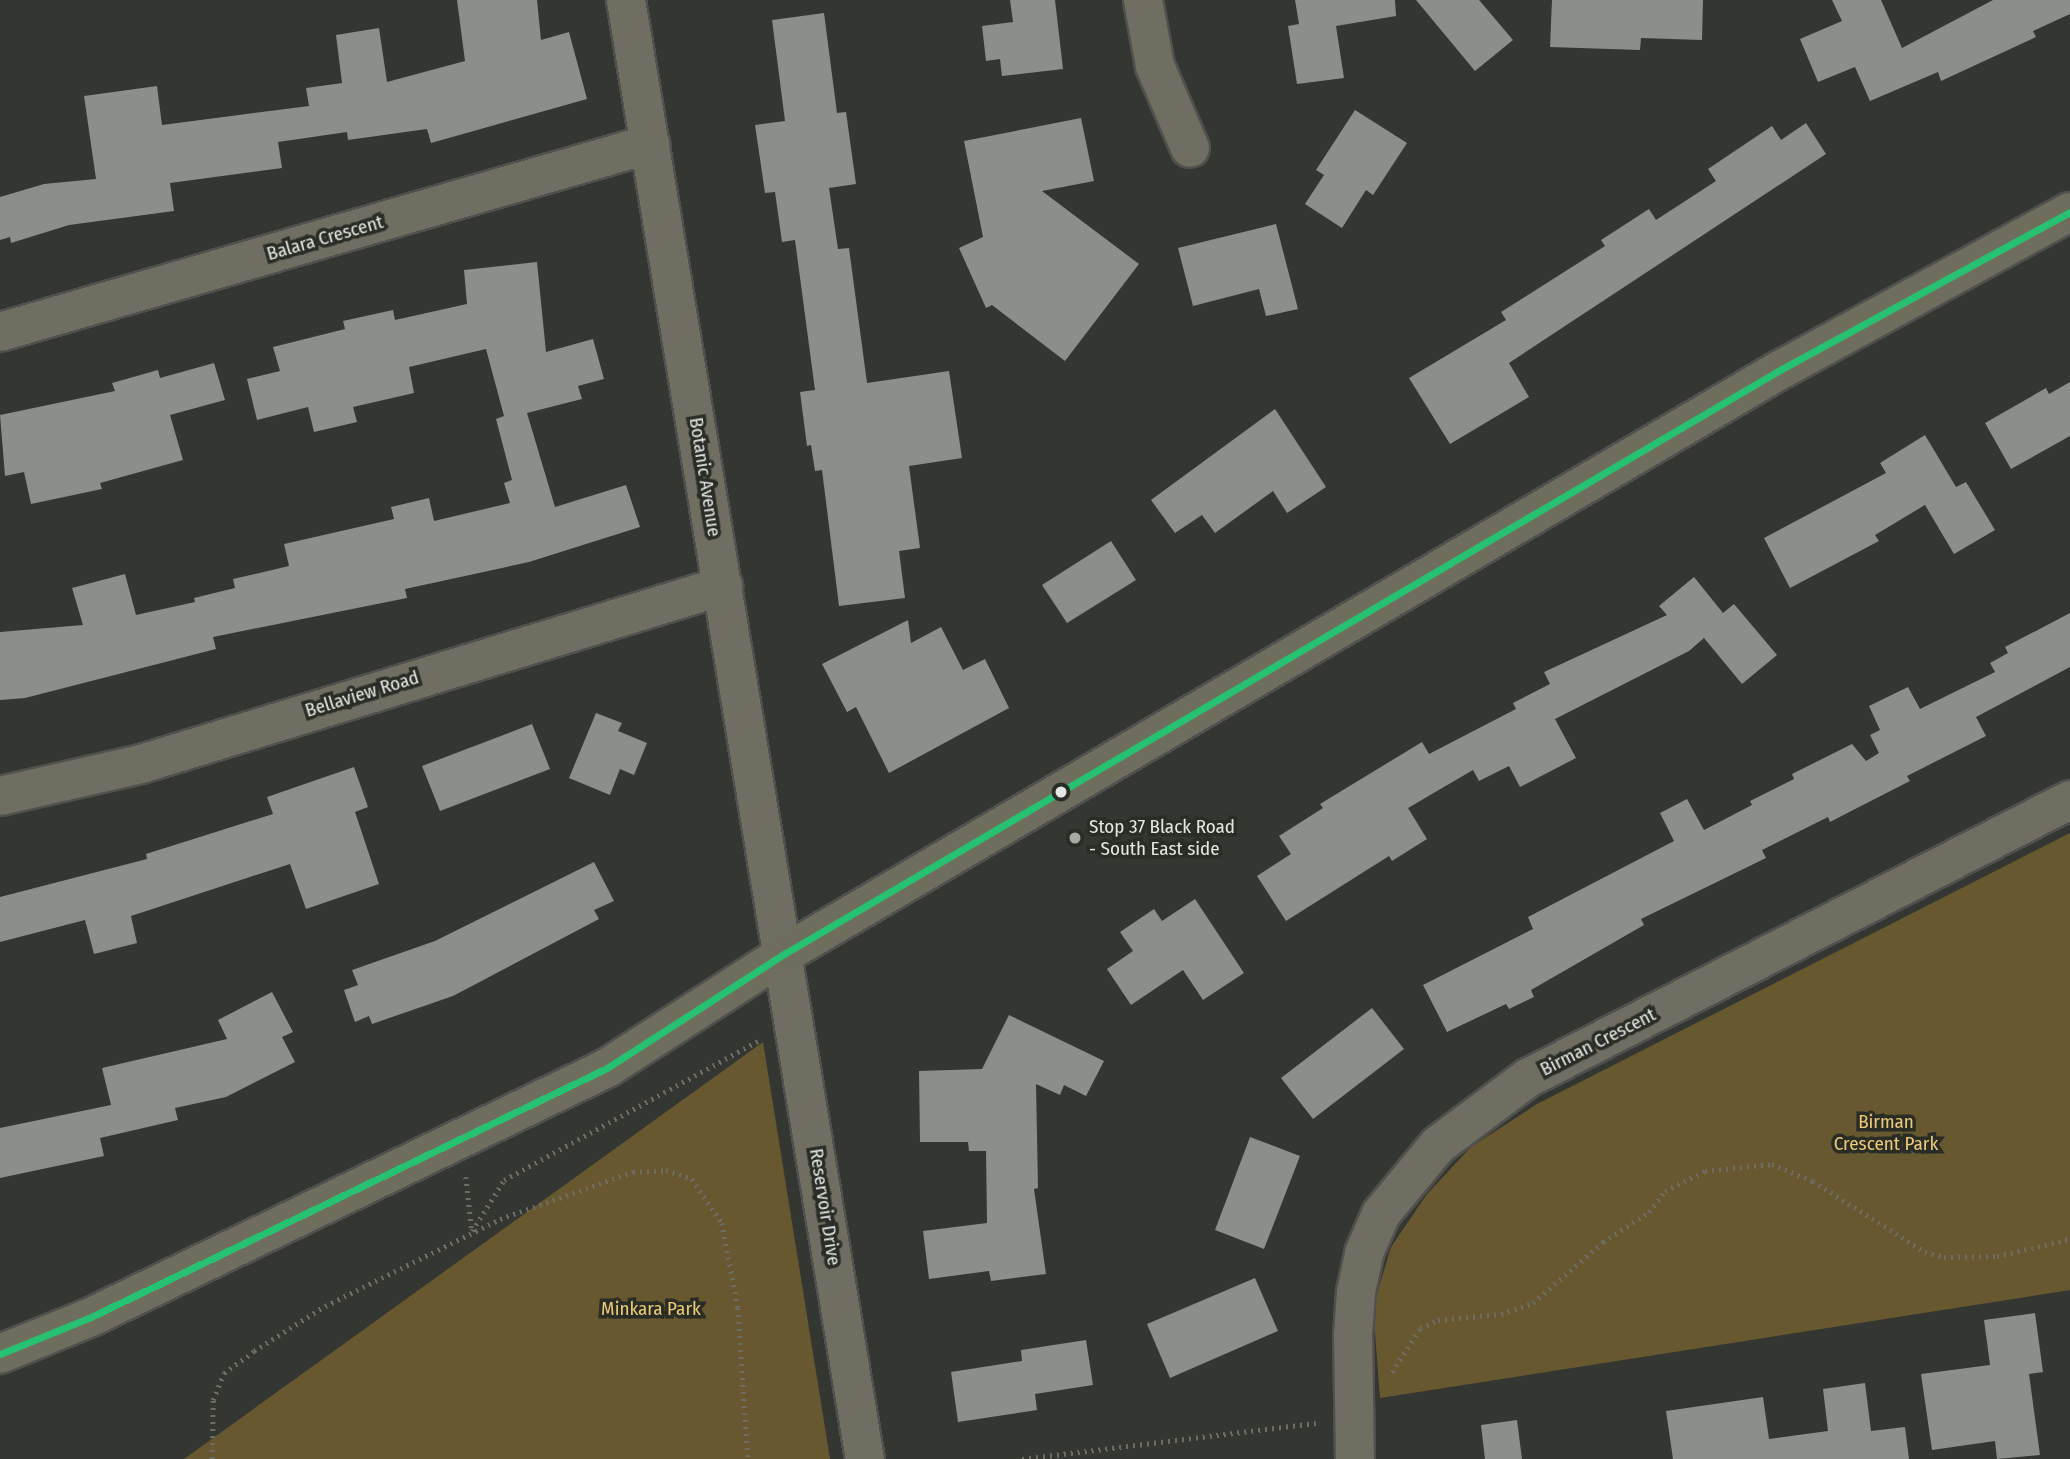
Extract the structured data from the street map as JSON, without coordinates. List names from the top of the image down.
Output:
{
  "streets": {
    "street": [
      "Balara Crescent",
      "Botanic Avenue",
      "Bellaview Road",
      "Birman Crescent",
      "Reservoir Drive"
    ]
  },
  "crossings": [
    ["Balara Crescent", "Botanic Avenue"],
    ["Botanic Avenue", "Bellaview Road"],
    ["Botanic Avenue", "Reservoir Drive"]
  ],
  "parks": ["Birman Crescent Park", "Minkara Park"],
  "places": ["Stop 37 Black Road - South East side"]
}
